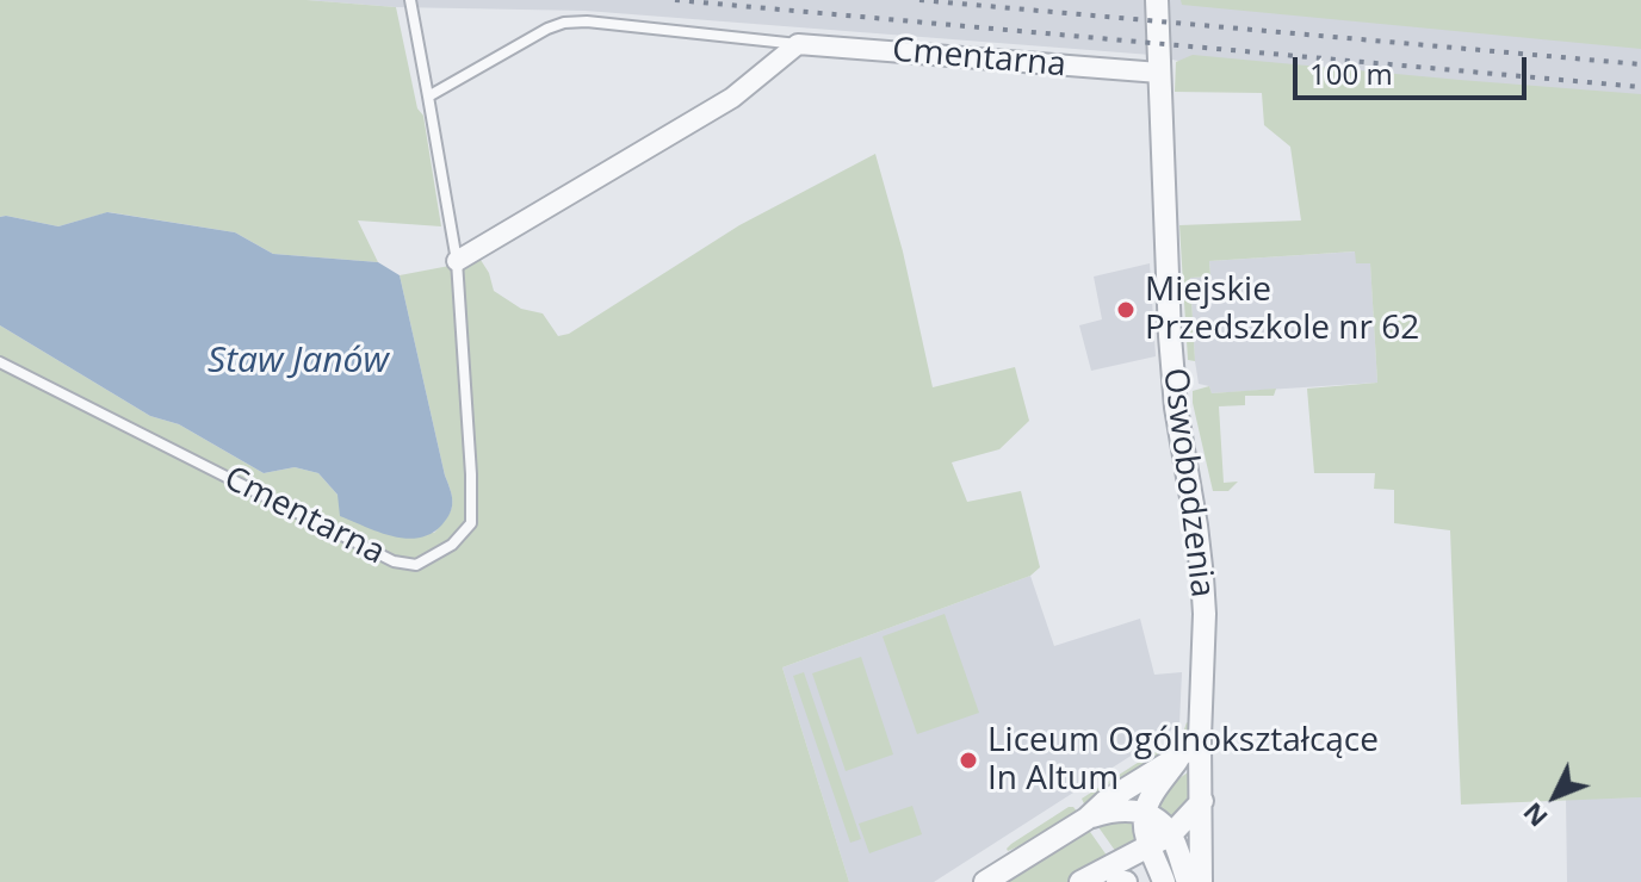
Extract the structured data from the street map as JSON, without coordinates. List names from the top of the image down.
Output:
{
  "streets": {
    "street": ["Cmentarna", "Oswobodzenia"]
  },
  "crossings": [
    ["Cmentarna", "Oswobodzenia"]
  ],
  "water": ["Staw Janów"],
  "places": ["Miejskie Przedszkole nr 62", "Liceum Ogólnokształcące In Altum"],
  "scale_bar": "100 m",
  "north": "bottom left"
}
